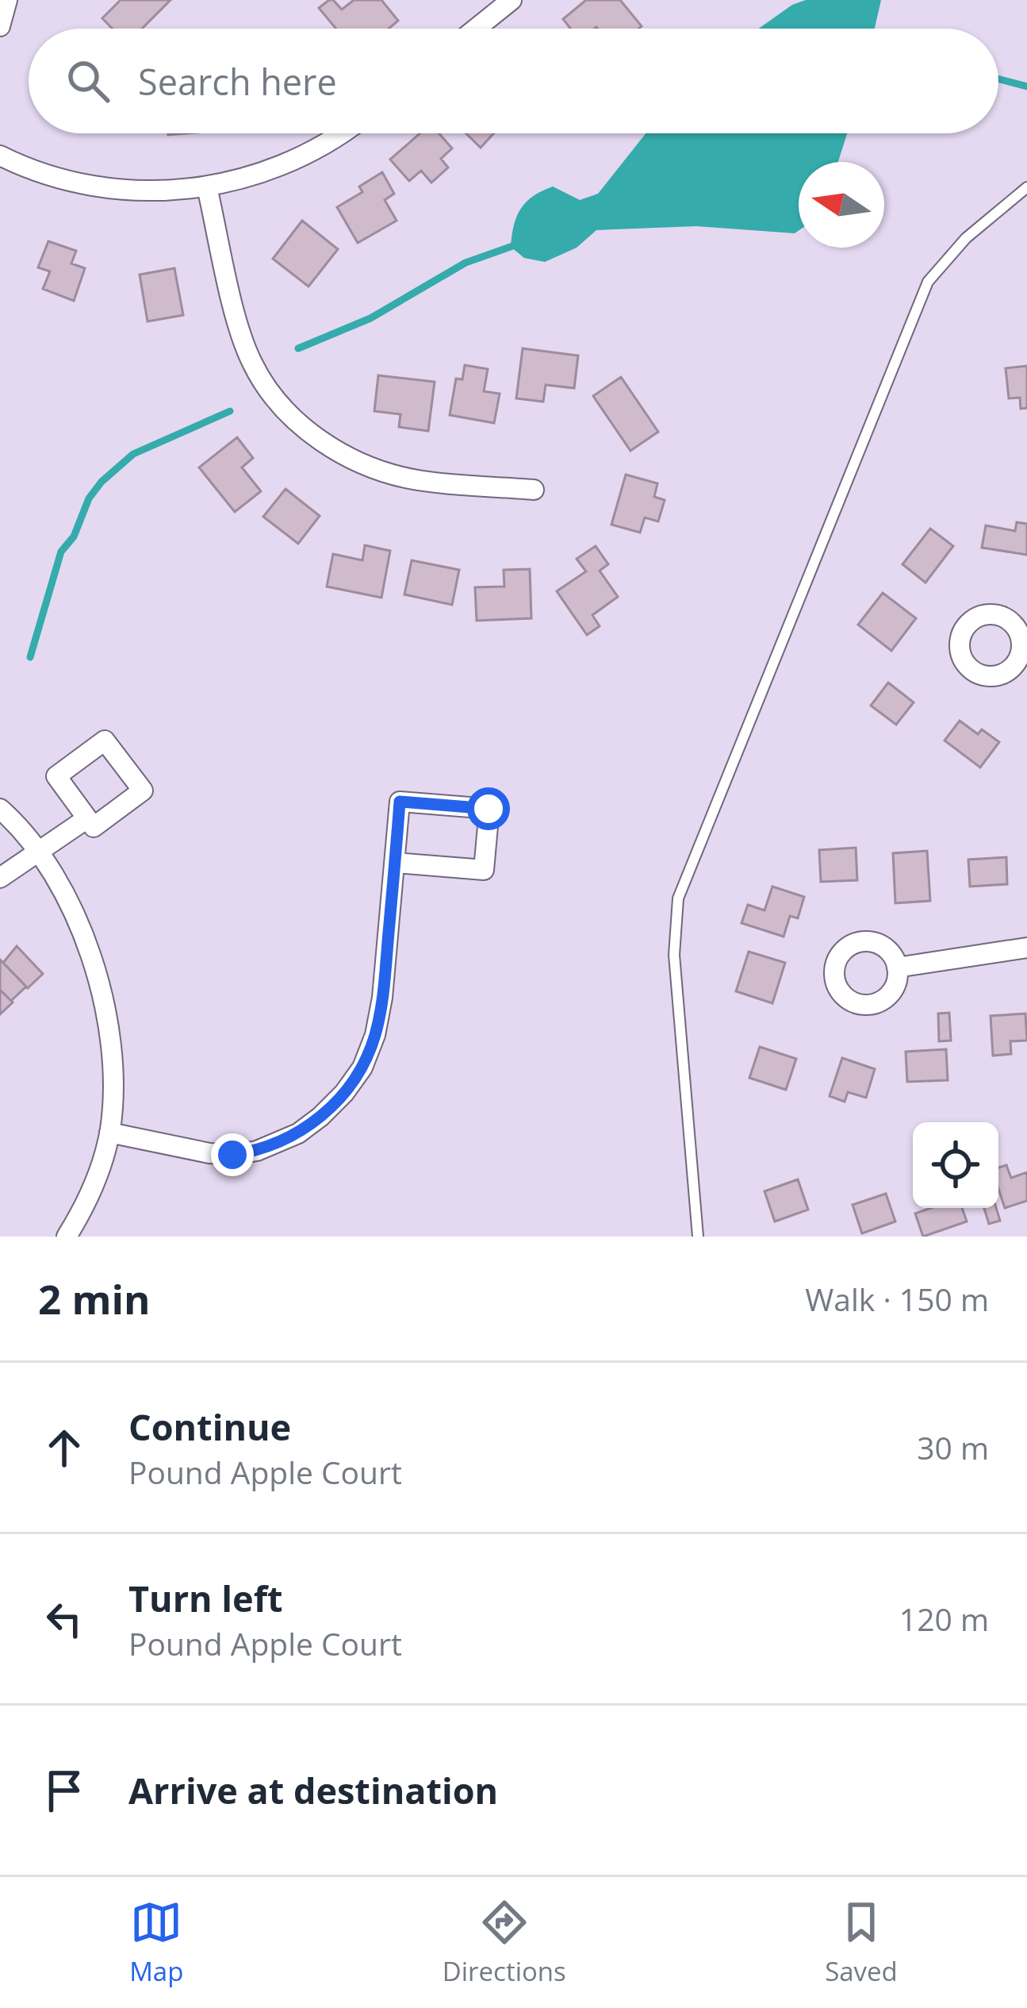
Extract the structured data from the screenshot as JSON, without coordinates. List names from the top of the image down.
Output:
{
  "north": "left",
  "page": {
    "search": "Search here",
    "heading": ["2 min", "Walk · 150 m"],
    "list": [
      ["Continue", "Pound Apple Court", "30 m"],
      ["Turn left", "Pound Apple Court", "120 m"],
      "Arrive at destination"
    ],
    "nav": ["Map", "Directions", "Saved"]
  }
}
